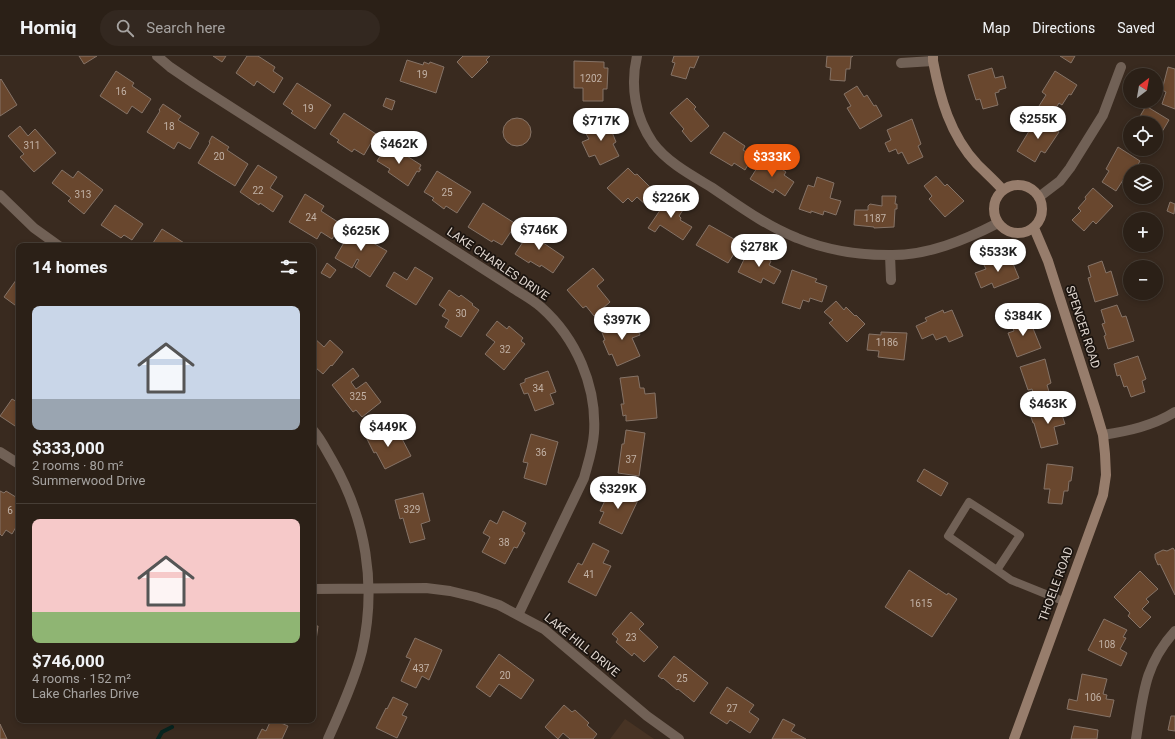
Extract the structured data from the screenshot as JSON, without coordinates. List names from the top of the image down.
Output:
{
  "streets": {
    "main road": ["SPENCER ROAD", "THOELE ROAD"],
    "street": ["LAKE CHARLES DRIVE", "LAKE HILL DRIVE"]
  },
  "crossings": [
    ["LAKE CHARLES DRIVE", "LAKE HILL DRIVE"],
    ["SPENCER ROAD", "THOELE ROAD"]
  ],
  "house_numbers": [
    "19",
    "1202",
    "16",
    "19",
    "18",
    "311",
    "20",
    "22",
    "25",
    "313",
    "24",
    "1187",
    "30",
    "1186",
    "32",
    "34",
    "325",
    "36",
    "37",
    "329",
    "6",
    "38",
    "41",
    "1615",
    "23",
    "108",
    "437",
    "20",
    "25",
    "106",
    "27"
  ],
  "north": "top right",
  "page": {
    "header": "Homiq",
    "search": "Search here",
    "nav": ["Map", "Directions", "Saved"],
    "map_buttons": ["+", "−"],
    "price": [
      "$255K",
      "$717K",
      "$462K",
      "$333K",
      "$226K",
      "$746K",
      "$625K",
      "$278K",
      "$533K",
      "$384K",
      "$397K",
      "$463K",
      "$449K",
      "$329K"
    ],
    "heading": "14 homes",
    "list": [
      {
        "name": "$333,000",
        "note": "2 rooms · 80 m² · Summerwood Drive"
      },
      {
        "name": "$746,000",
        "note": "4 rooms · 152 m² · Lake Charles Drive"
      }
    ]
  }
}
